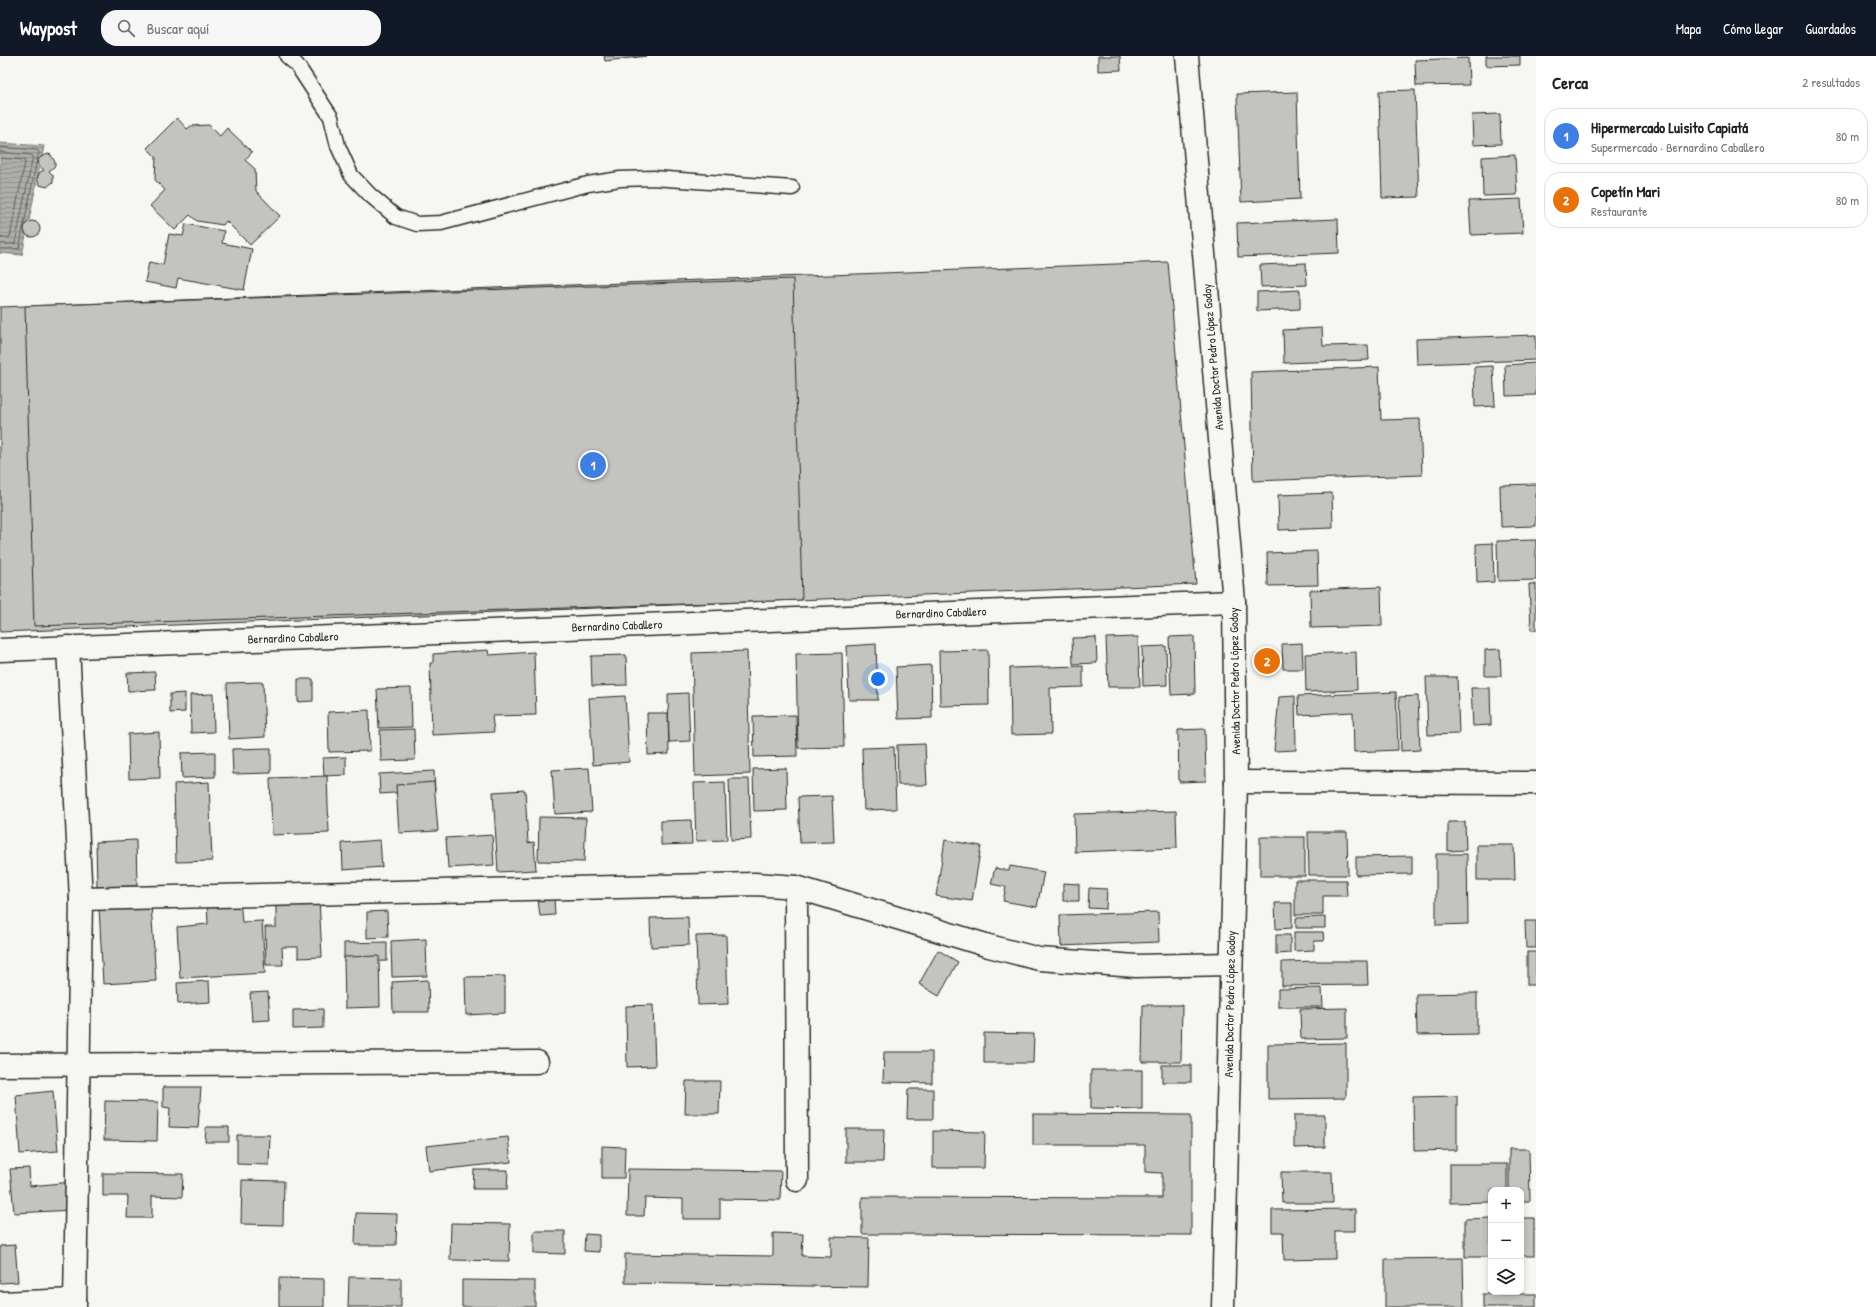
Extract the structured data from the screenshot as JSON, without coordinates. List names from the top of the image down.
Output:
{
  "streets": {
    "street": ["Avenida Doctor Pedro López Godoy", "Bernardino Caballero"]
  },
  "crossings": [
    ["Avenida Doctor Pedro López Godoy", "Bernardino Caballero"]
  ],
  "page": {
    "header": "Waypost",
    "search": "Buscar aquí",
    "nav": ["Mapa", "Cómo llegar", "Guardados"],
    "heading": ["Cerca", "2 resultados"],
    "list": [
      {
        "mark": "1",
        "name": "Hipermercado Luisito Capiatá",
        "note": "Supermercado · Bernardino Caballero",
        "value": "80 m"
      },
      {
        "mark": "2",
        "name": "Copetín Mari",
        "note": "Restaurante",
        "value": "80 m"
      }
    ],
    "pins": ["1", "2"],
    "map_buttons": ["+", "−"]
  }
}
